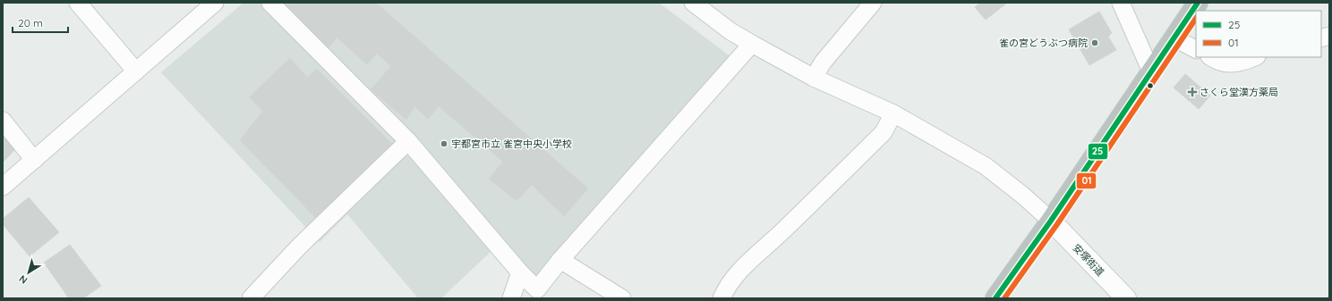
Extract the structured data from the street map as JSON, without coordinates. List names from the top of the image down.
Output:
{
  "streets": {
    "main road": ["安塚街道"]
  },
  "places": {
    "other": ["雀の宮どうぶつ病院", "宇都宮市立 雀宮中央小学校"],
    "health": ["さくら堂漢方薬局"]
  },
  "lines": ["transit line 25", "transit line 01"],
  "legend": ["25", "01"],
  "scale_bar": "20 m",
  "north": "bottom left"
}
